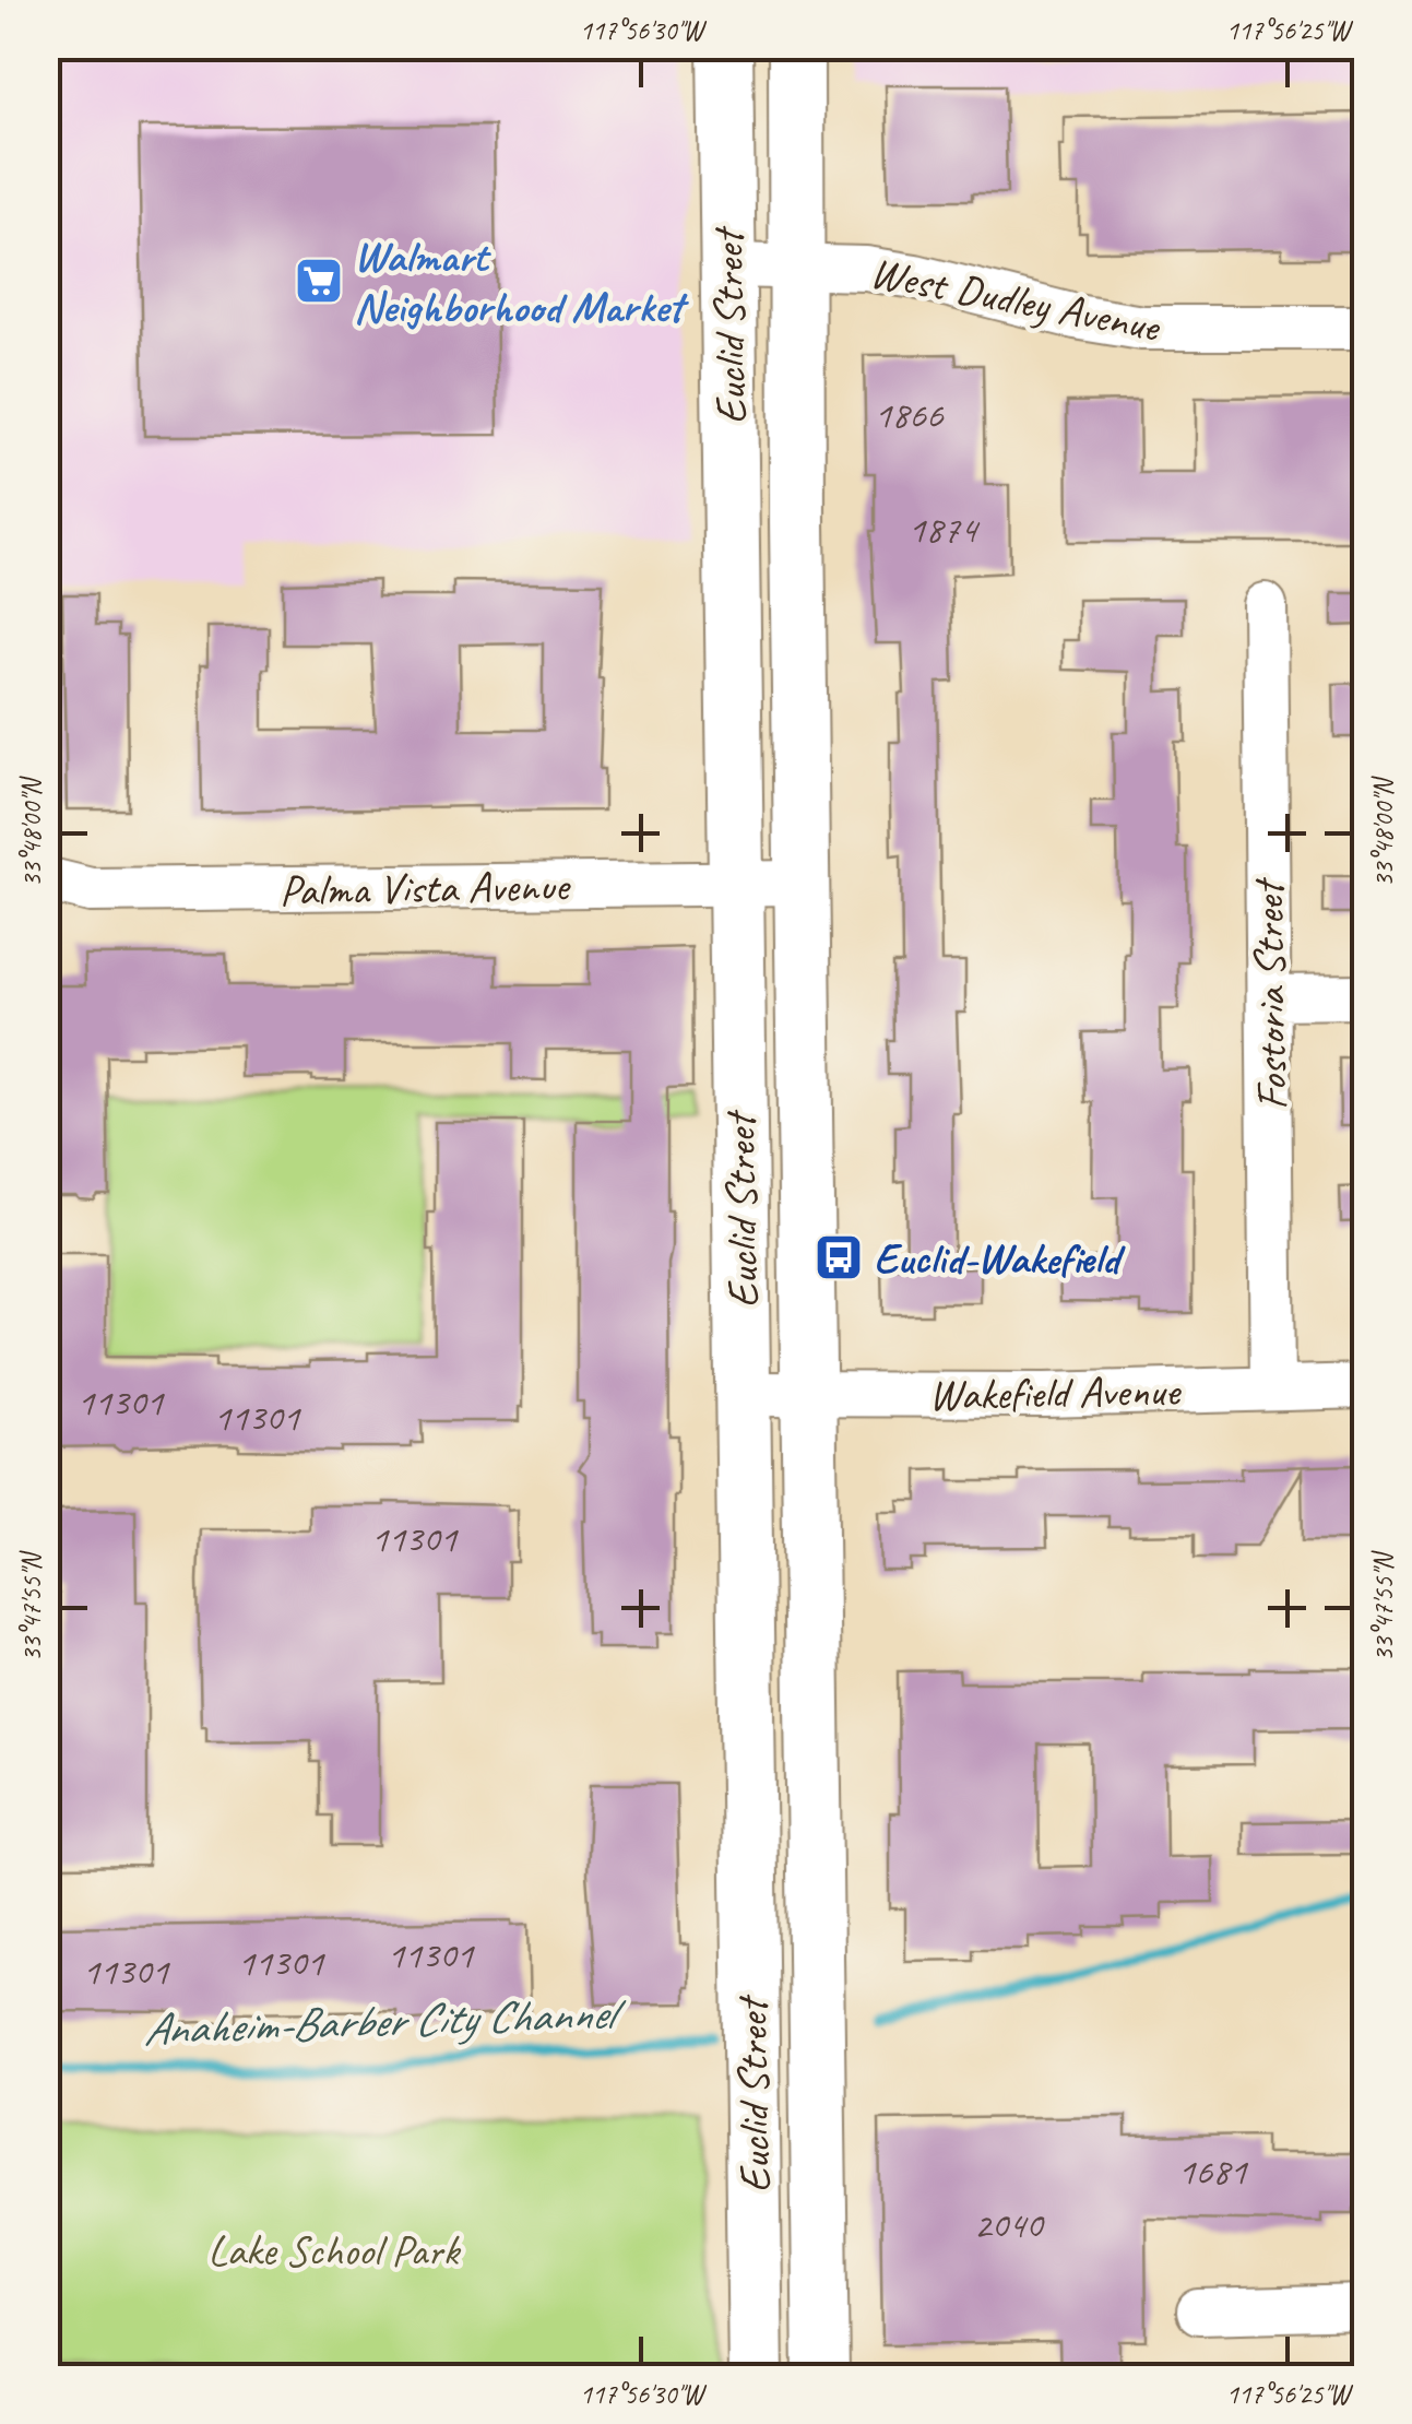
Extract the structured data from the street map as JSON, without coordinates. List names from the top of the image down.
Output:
{
  "streets": {
    "main road": ["Euclid Street"],
    "street": [
      "West Dudley Avenue",
      "Palma Vista Avenue",
      "Fostoria Street",
      "Wakefield Avenue"
    ]
  },
  "crossings": [
    ["West Dudley Avenue", "Euclid Street"],
    ["Euclid Street", "Palma Vista Avenue"],
    ["Euclid Street", "Wakefield Avenue"],
    ["Fostoria Street", "Wakefield Avenue"]
  ],
  "water": ["Anaheim-Barber City Channel"],
  "parks": ["Lake School Park"],
  "places": {
    "supermarket": ["Walmart Neighborhood Market"],
    "bus stop": ["Euclid-Wakefield"]
  },
  "house_numbers": [
    "1866",
    "1874",
    "11301",
    "11301",
    "11301",
    "11301",
    "11301",
    "11301",
    "1681",
    "2040"
  ],
  "coordinates": [
    "117°56'30\"W",
    "117°56'25\"W",
    "33°48'00\"N",
    "33°47'55\"N"
  ]
}
